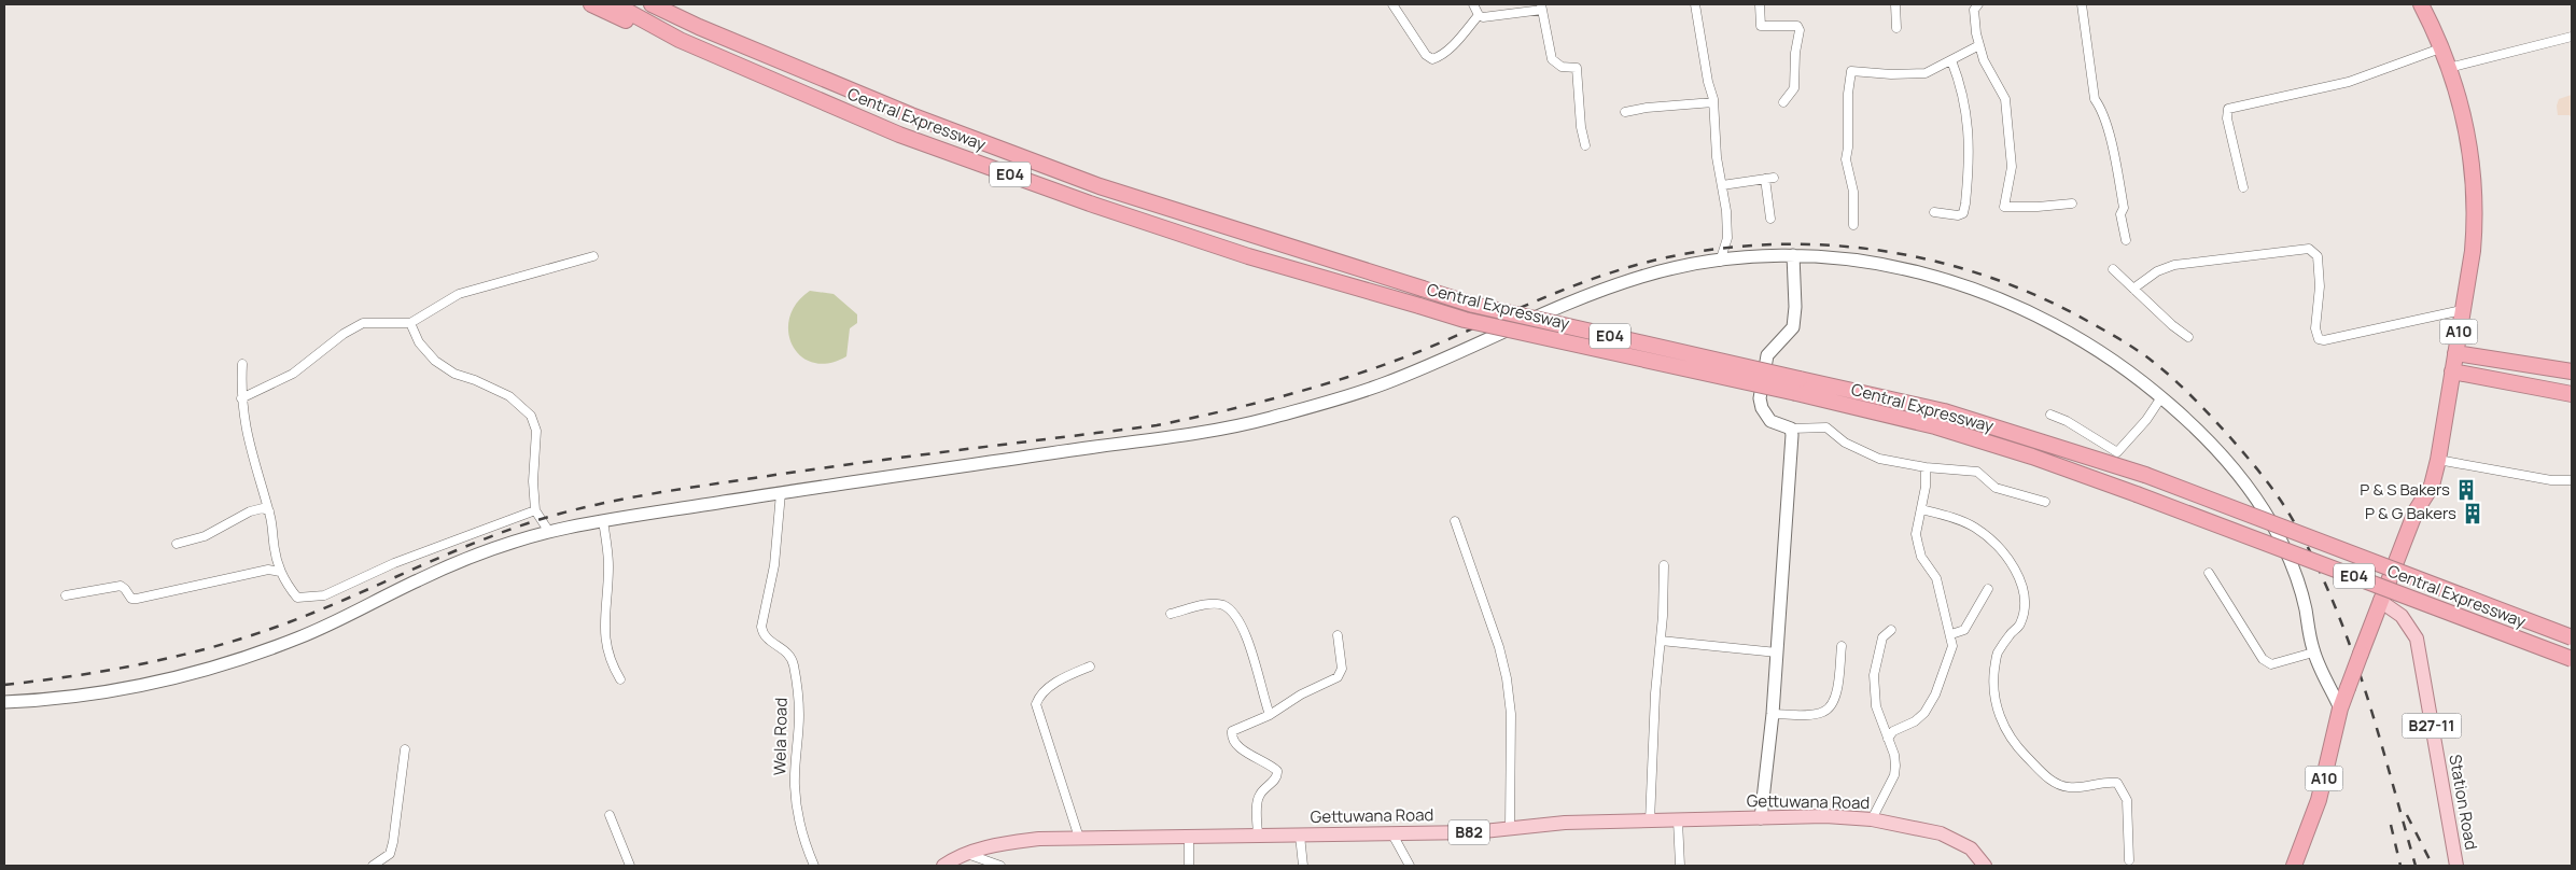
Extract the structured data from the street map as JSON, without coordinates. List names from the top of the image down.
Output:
{
  "streets": {
    "highway": ["Central Expressway", "E04", "A10"],
    "main road": [
      "B27-11",
      "Gettuwana Road",
      "Station Road",
      "B82"
    ],
    "street": ["Wela Road"]
  },
  "crossings": [
    ["A10", "Station Road"]
  ],
  "places": {
    "building": ["P & S Bakers", "P & G Bakers"]
  }
}
